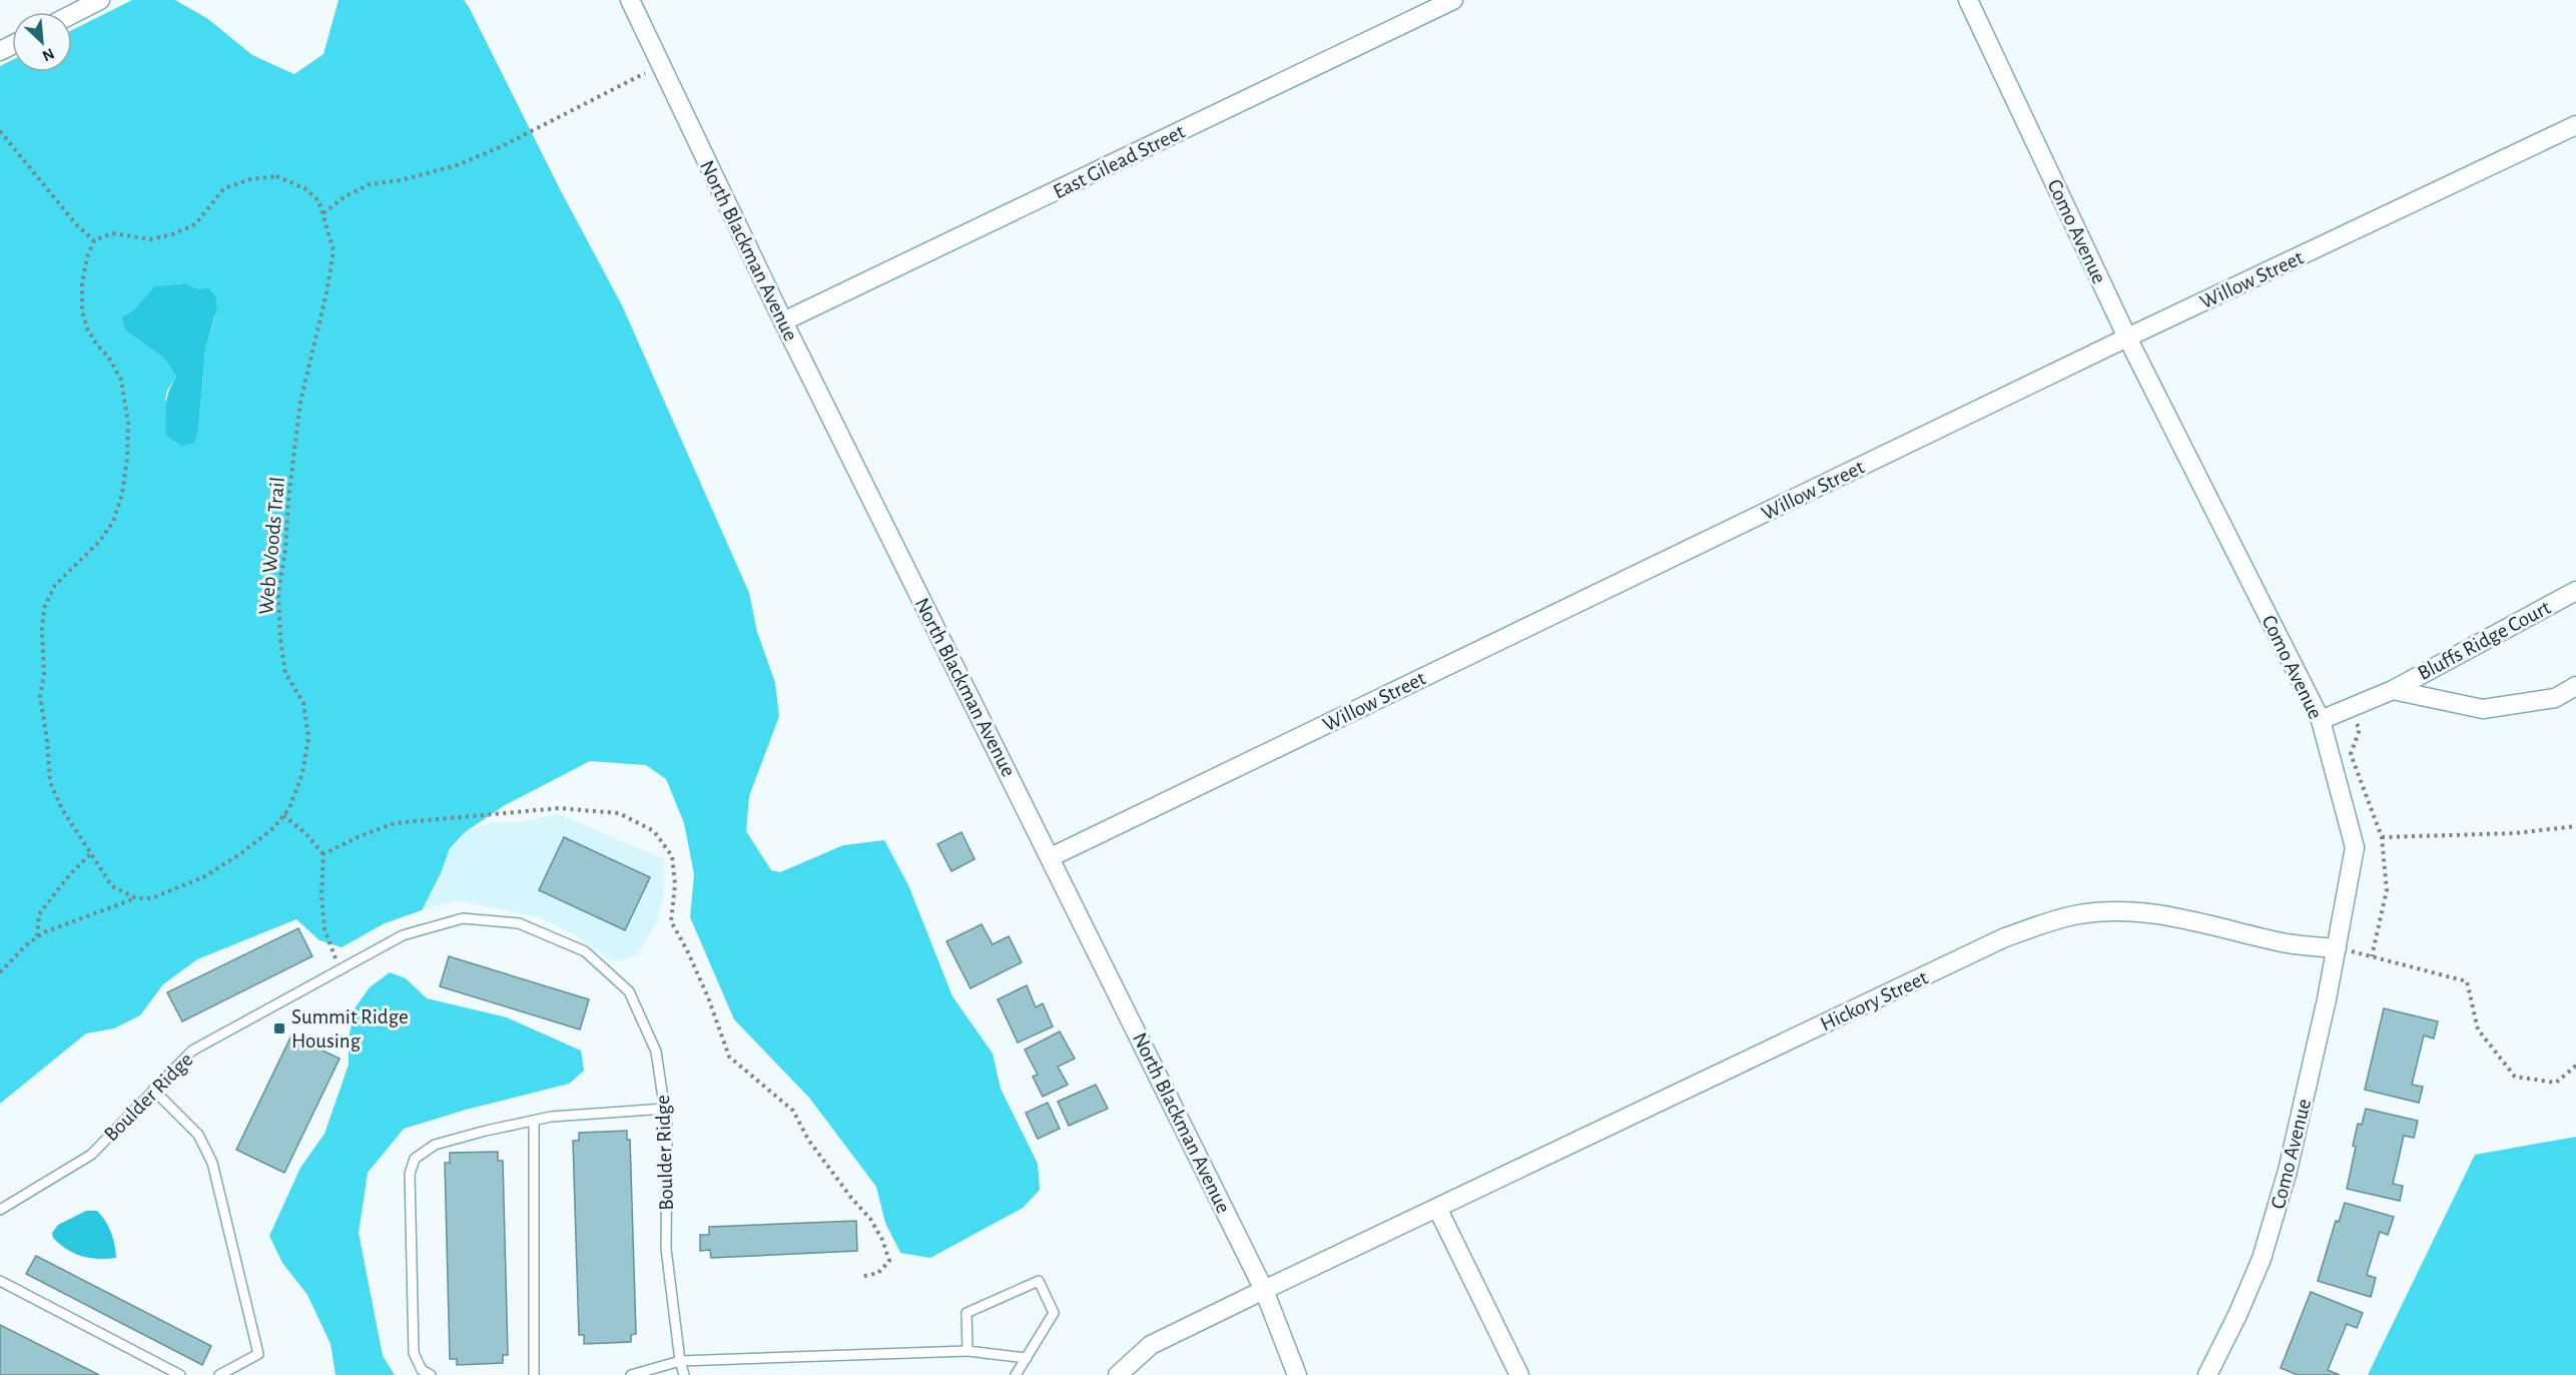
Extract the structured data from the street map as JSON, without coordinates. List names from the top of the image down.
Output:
{
  "streets": {
    "street": [
      "East Gilead Street",
      "Como Avenue",
      "North Blackman Avenue",
      "Willow Street",
      "Bluffs Ridge Court",
      "Hickory Street"
    ],
    "lane": ["Boulder Ridge"],
    "path": ["Web Woods Trail"]
  },
  "crossings": [
    ["East Gilead Street", "North Blackman Avenue"],
    ["Como Avenue", "Willow Street"],
    ["Como Avenue", "Bluffs Ridge Court"],
    ["Como Avenue", "Hickory Street"],
    ["North Blackman Avenue", "Willow Street"],
    ["North Blackman Avenue", "Hickory Street"]
  ],
  "places": {
    "transit": ["Summit Ridge Housing"]
  },
  "north": "bottom right"
}
